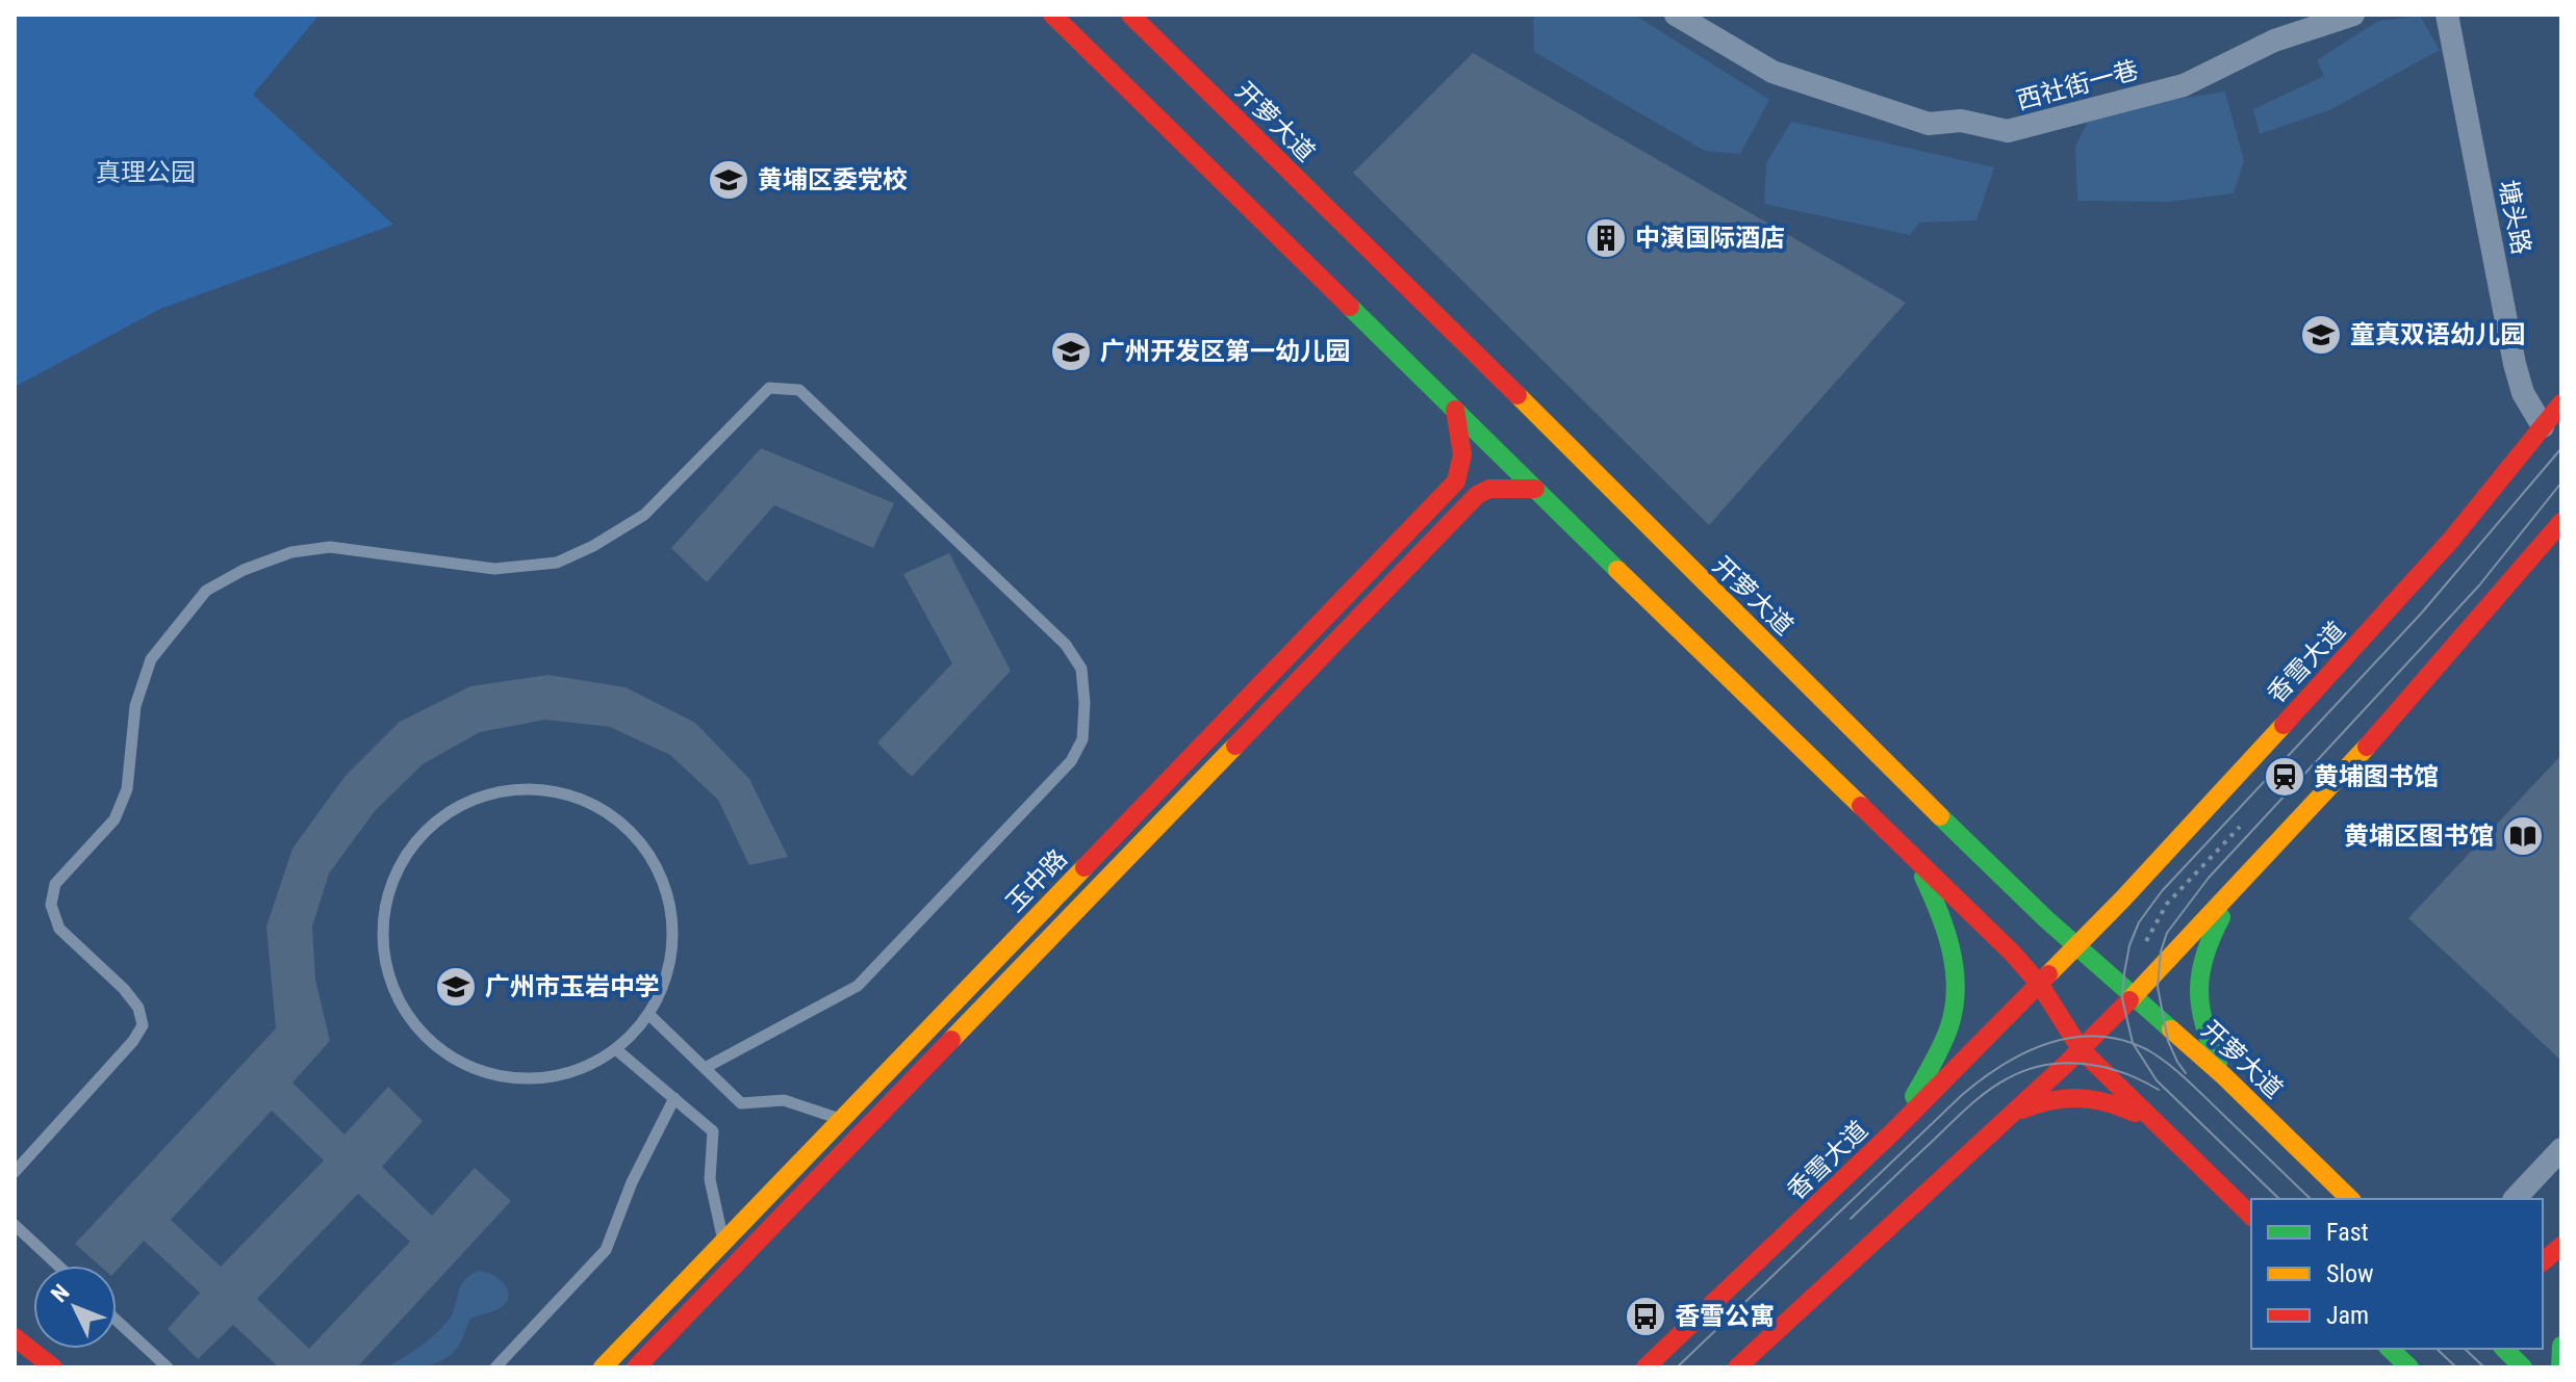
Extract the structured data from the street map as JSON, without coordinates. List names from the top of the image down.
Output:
{
  "streets": {
    "main road": ["开萝大道", "香雪大道", "玉中路"],
    "street": ["西社街一巷", "塘头路"]
  },
  "crossings": [
    ["开萝大道", "香雪大道"],
    ["塘头路", "香雪大道"]
  ],
  "parks": ["真理公园"],
  "places": {
    "school or university": [
      "黄埔区委党校",
      "童真双语幼儿园",
      "广州开发区第一幼儿园",
      "广州市玉岩中学"
    ],
    "building": ["中演国际酒店"],
    "station": ["黄埔图书馆"],
    "library": ["黄埔区图书馆"],
    "bus stop": ["香雪公寓"]
  },
  "legend": ["Fast", "Slow", "Jam"],
  "north": "top left"
}
